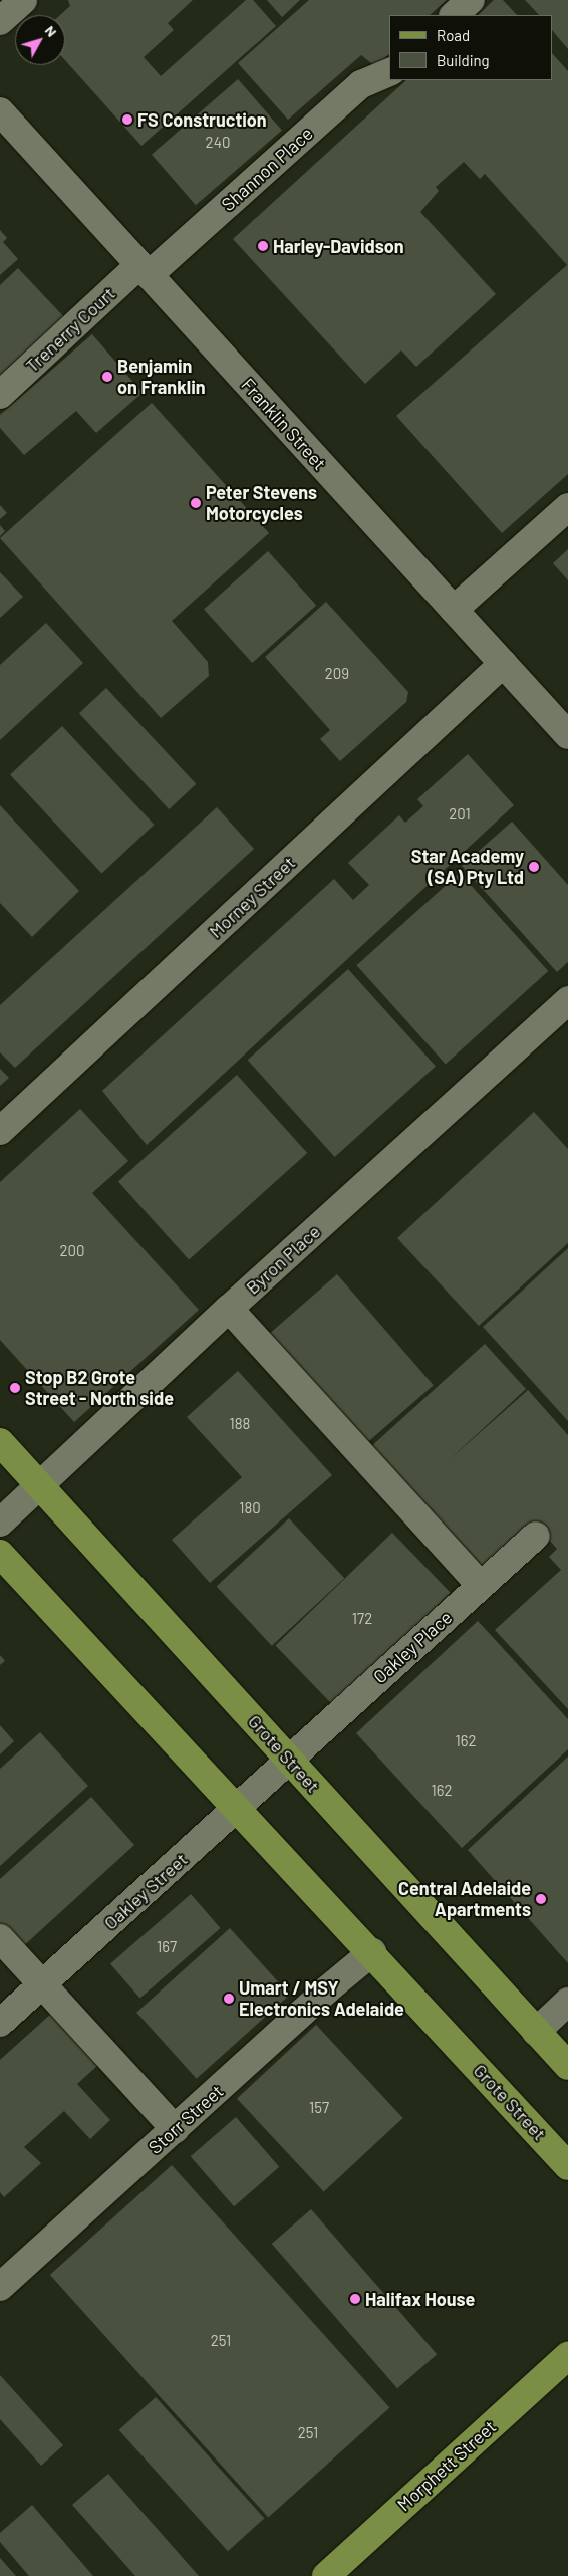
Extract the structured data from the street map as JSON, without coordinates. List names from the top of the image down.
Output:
{
  "streets": {
    "main road": ["Grote Street", "Morphett Street"],
    "street": [
      "Shannon Place",
      "Trenerry Court",
      "Franklin Street",
      "Morney Street",
      "Byron Place",
      "Oakley Place",
      "Oakley Street",
      "Storr Street"
    ]
  },
  "crossings": [
    ["Shannon Place", "Trenerry Court"],
    ["Shannon Place", "Franklin Street"],
    ["Trenerry Court", "Franklin Street"],
    ["Franklin Street", "Morney Street"],
    ["Byron Place", "Grote Street"],
    ["Oakley Place", "Grote Street"],
    ["Oakley Place", "Oakley Street"],
    ["Grote Street", "Oakley Street"],
    ["Grote Street", "Storr Street"]
  ],
  "places": [
    "FS Construction",
    "Harley-Davidson",
    "Benjamin on Franklin",
    "Peter Stevens Motorcycles",
    "Star Academy (SA) Pty Ltd",
    "Stop B2 Grote Street - North side",
    "Central Adelaide Apartments",
    "Umart / MSY Electronics Adelaide",
    "Halifax House"
  ],
  "house_numbers": [
    "240",
    "209",
    "201",
    "200",
    "188",
    "180",
    "172",
    "162",
    "162",
    "167",
    "157",
    "251",
    "251"
  ],
  "legend": ["Road", "Building"],
  "north": "top right"
}
